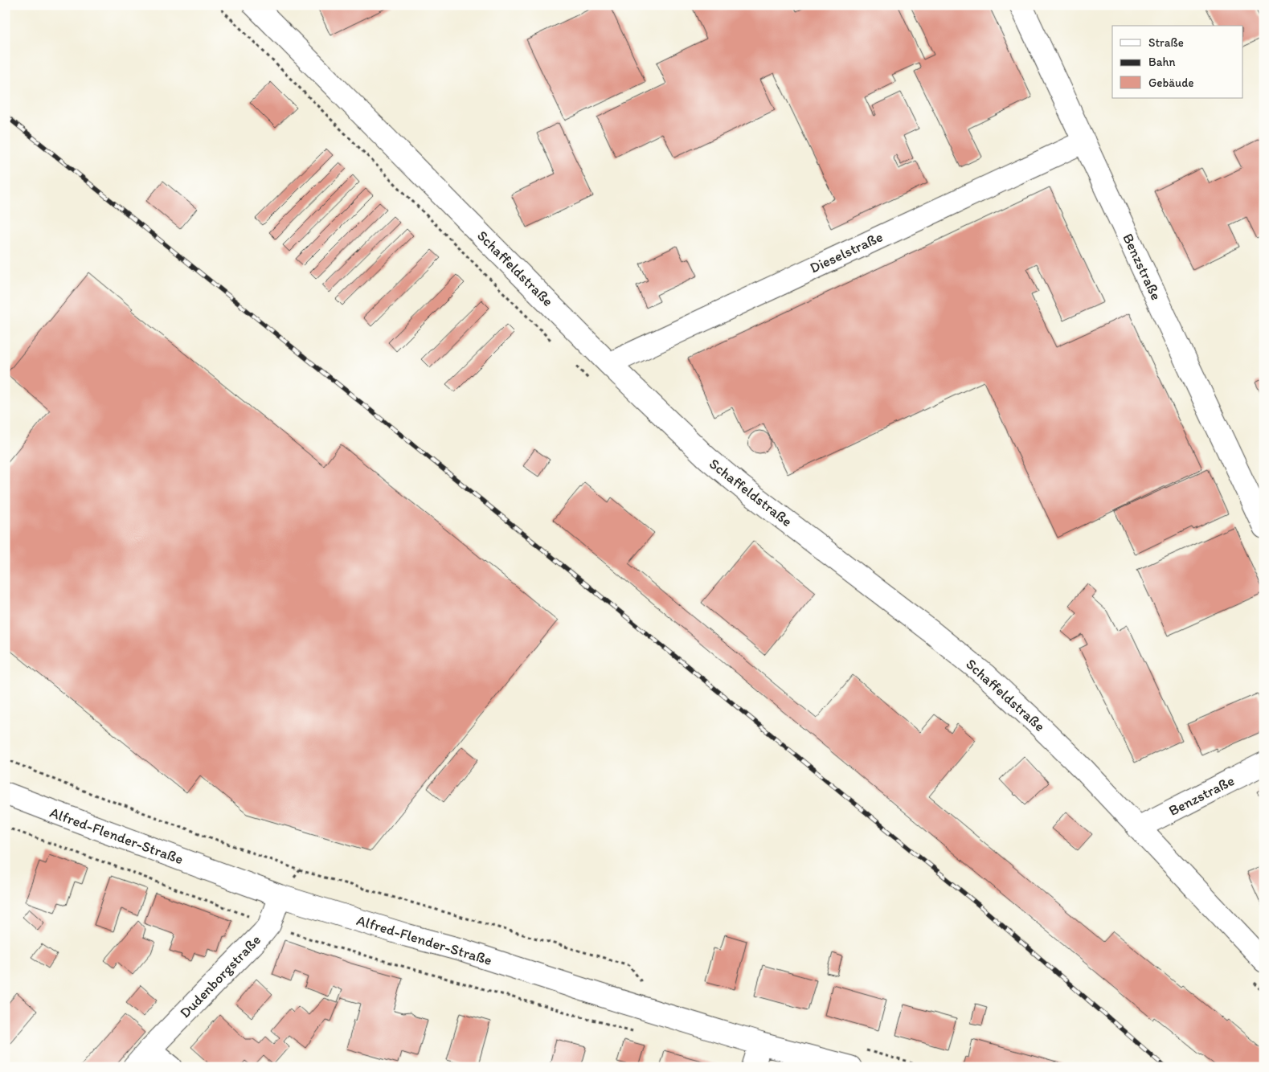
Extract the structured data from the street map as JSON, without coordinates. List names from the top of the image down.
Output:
{
  "streets": {
    "street": [
      "Dieselstraße",
      "Benzstraße",
      "Schaffeldstraße",
      "Alfred-Flender-Straße",
      "Dudenborgstraße"
    ]
  },
  "crossings": [
    ["Dieselstraße", "Benzstraße"],
    ["Dieselstraße", "Schaffeldstraße"],
    ["Benzstraße", "Schaffeldstraße"],
    ["Alfred-Flender-Straße", "Dudenborgstraße"]
  ],
  "legend": ["Straße", "Bahn", "Gebäude"]
}
